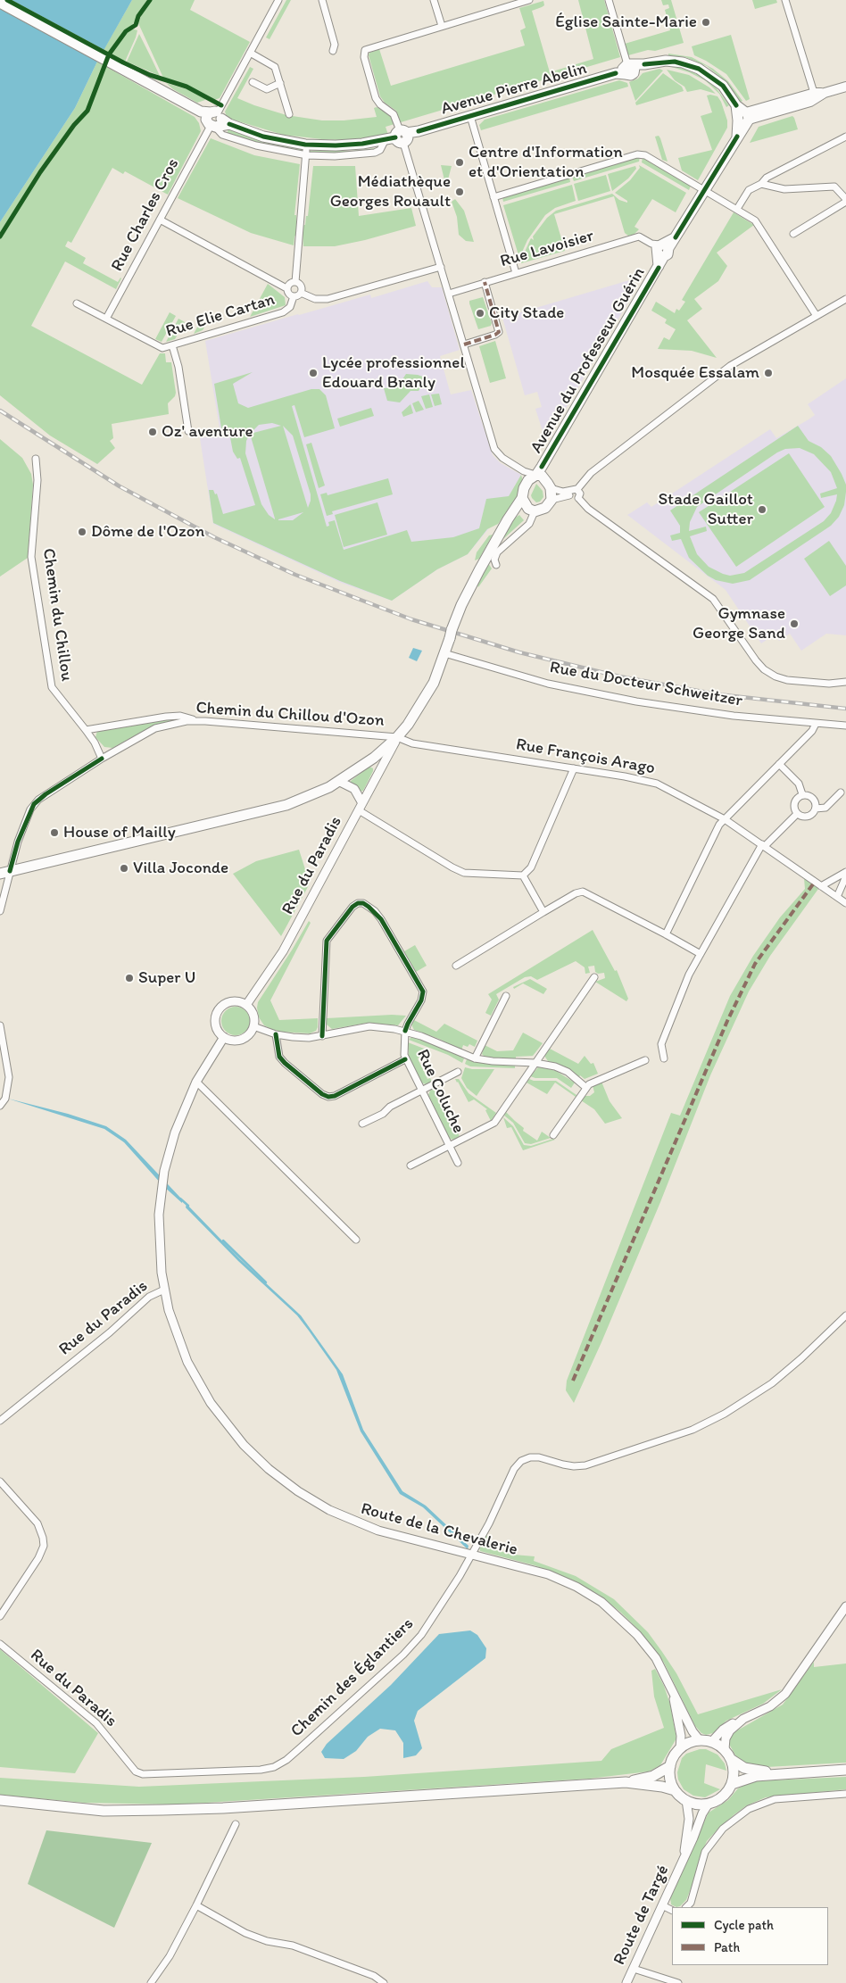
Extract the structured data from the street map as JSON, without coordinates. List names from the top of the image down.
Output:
{
  "streets": {
    "main road": ["Avenue Pierre Abelin", "Avenue du Professeur Guérin"],
    "street": [
      "Rue Charles Cros",
      "Rue Lavoisier",
      "Rue Elie Cartan",
      "Chemin du Chillou",
      "Rue du Docteur Schweitzer",
      "Chemin du Chillou d'Ozon",
      "Rue François Arago",
      "Rue du Paradis",
      "Rue Coluche",
      "Route de la Chevalerie",
      "Chemin des Églantiers",
      "Route de Targé"
    ]
  },
  "crossings": [
    ["Avenue Pierre Abelin", "Rue Charles Cros"],
    ["Avenue Pierre Abelin", "Avenue du Professeur Guérin"],
    ["Rue Charles Cros", "Rue Elie Cartan"],
    ["Rue Lavoisier", "Avenue du Professeur Guérin"],
    ["Chemin du Chillou", "Chemin du Chillou d'Ozon"],
    ["Chemin du Chillou d'Ozon", "Rue François Arago"],
    ["Chemin du Chillou d'Ozon", "Rue du Paradis"],
    ["Rue François Arago", "Rue du Paradis"],
    ["Rue du Paradis", "Route de la Chevalerie"],
    ["Rue du Paradis", "Chemin des Églantiers"],
    ["Route de la Chevalerie", "Chemin des Églantiers"],
    ["Route de la Chevalerie", "Route de Targé"]
  ],
  "places": [
    "Église Sainte-Marie",
    "Centre d'Information et d'Orientation",
    "Médiathèque Georges Rouault",
    "City Stade",
    "Lycée professionnel Edouard Branly",
    "Mosquée Essalam",
    "Oz' aventure",
    "Stade Gaillot Sutter",
    "Dôme de l'Ozon",
    "Gymnase George Sand",
    "House of Mailly",
    "Villa Joconde",
    "Super U"
  ],
  "legend": ["Cycle path", "Path"]
}
